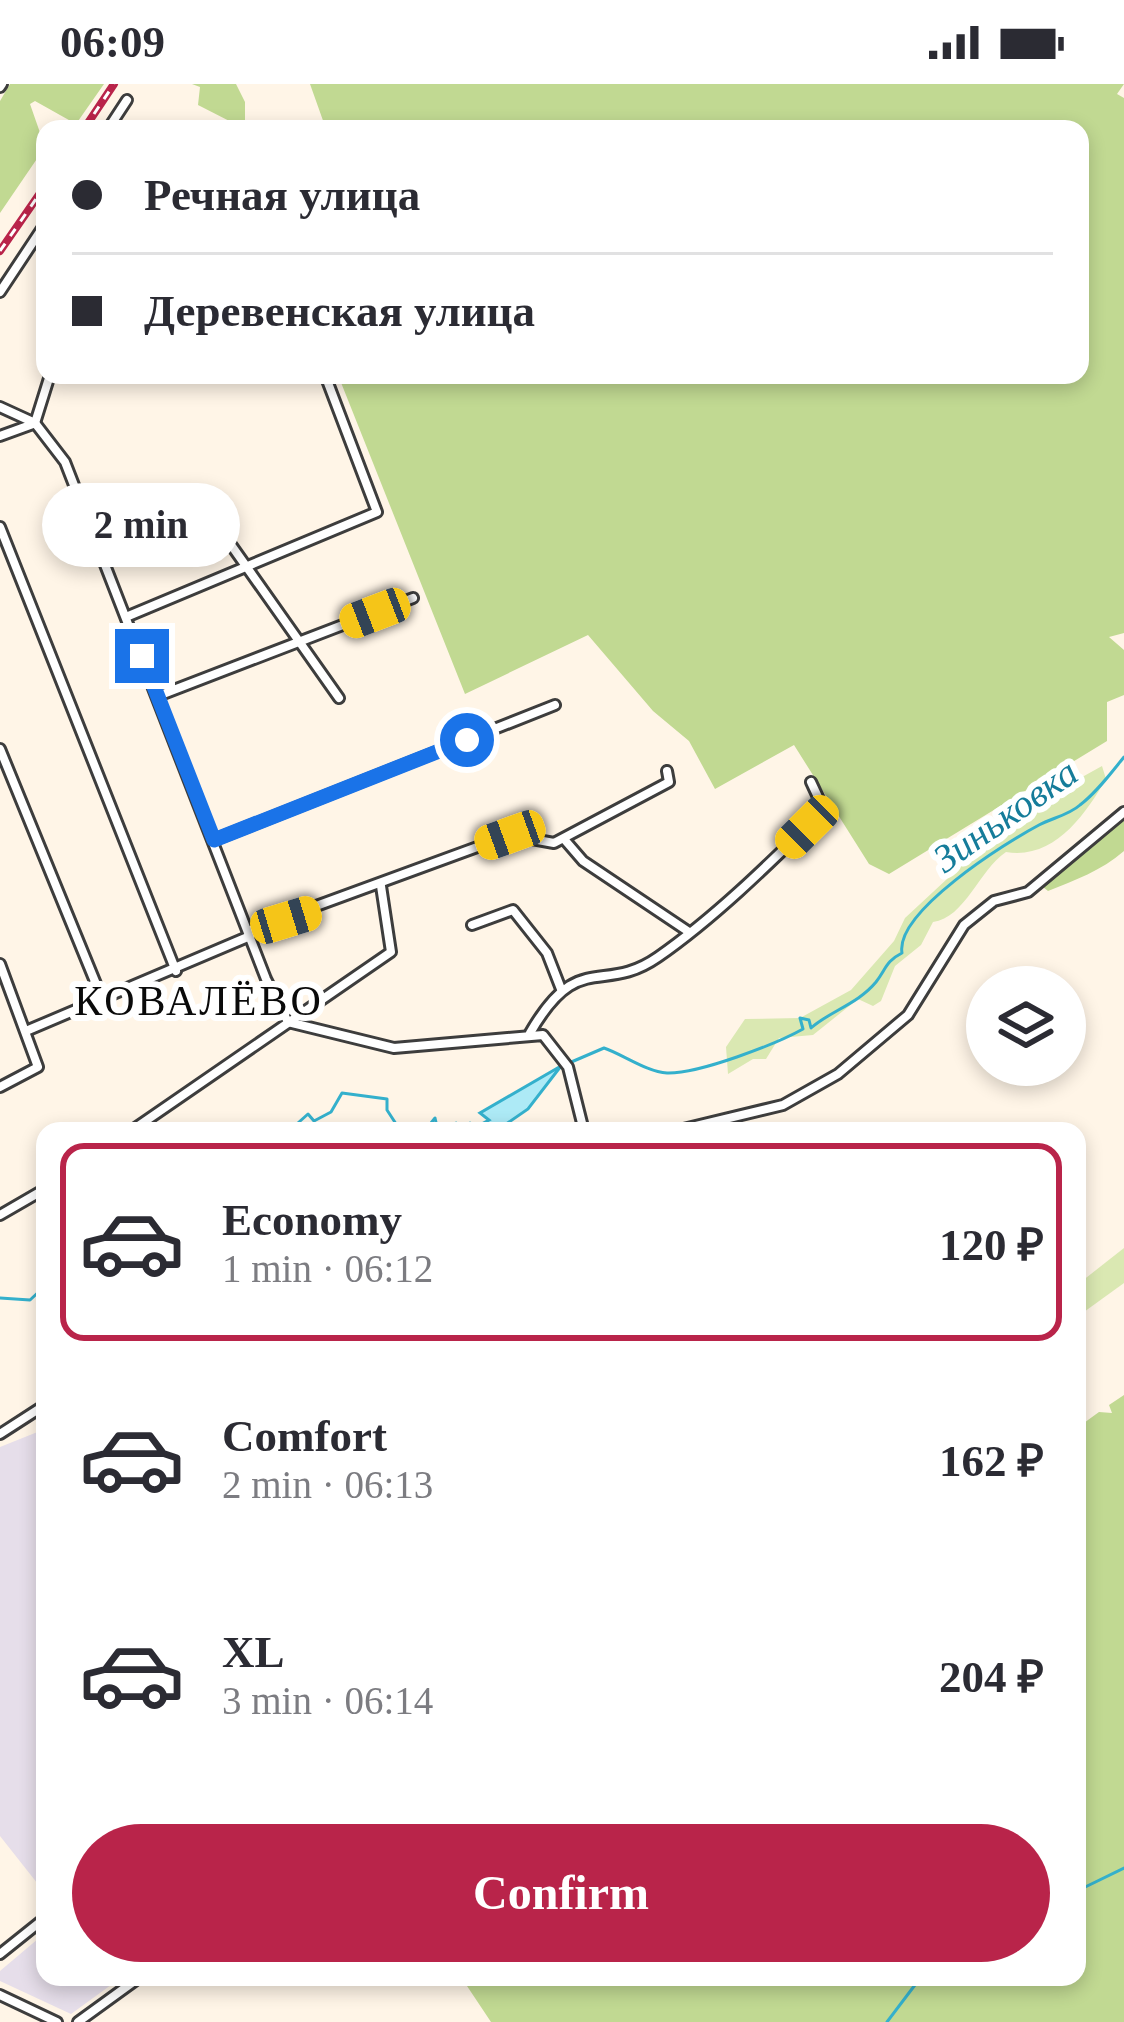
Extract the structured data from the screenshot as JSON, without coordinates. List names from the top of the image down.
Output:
{
  "districts": ["КОВАЛЁВО"],
  "water": ["Зиньковка"],
  "page": {
    "status": "06:09",
    "banner": ["Речная улица", "Деревенская улица"],
    "bubble": "2 min",
    "list": [
      {
        "name": "Economy",
        "note": "1 min · 06:12",
        "value": "120 ₽"
      },
      {
        "name": "Comfort",
        "note": "2 min · 06:13",
        "value": "162 ₽"
      },
      {
        "name": "XL",
        "note": "3 min · 06:14",
        "value": "204 ₽"
      }
    ],
    "buttons": "Confirm"
  }
}
